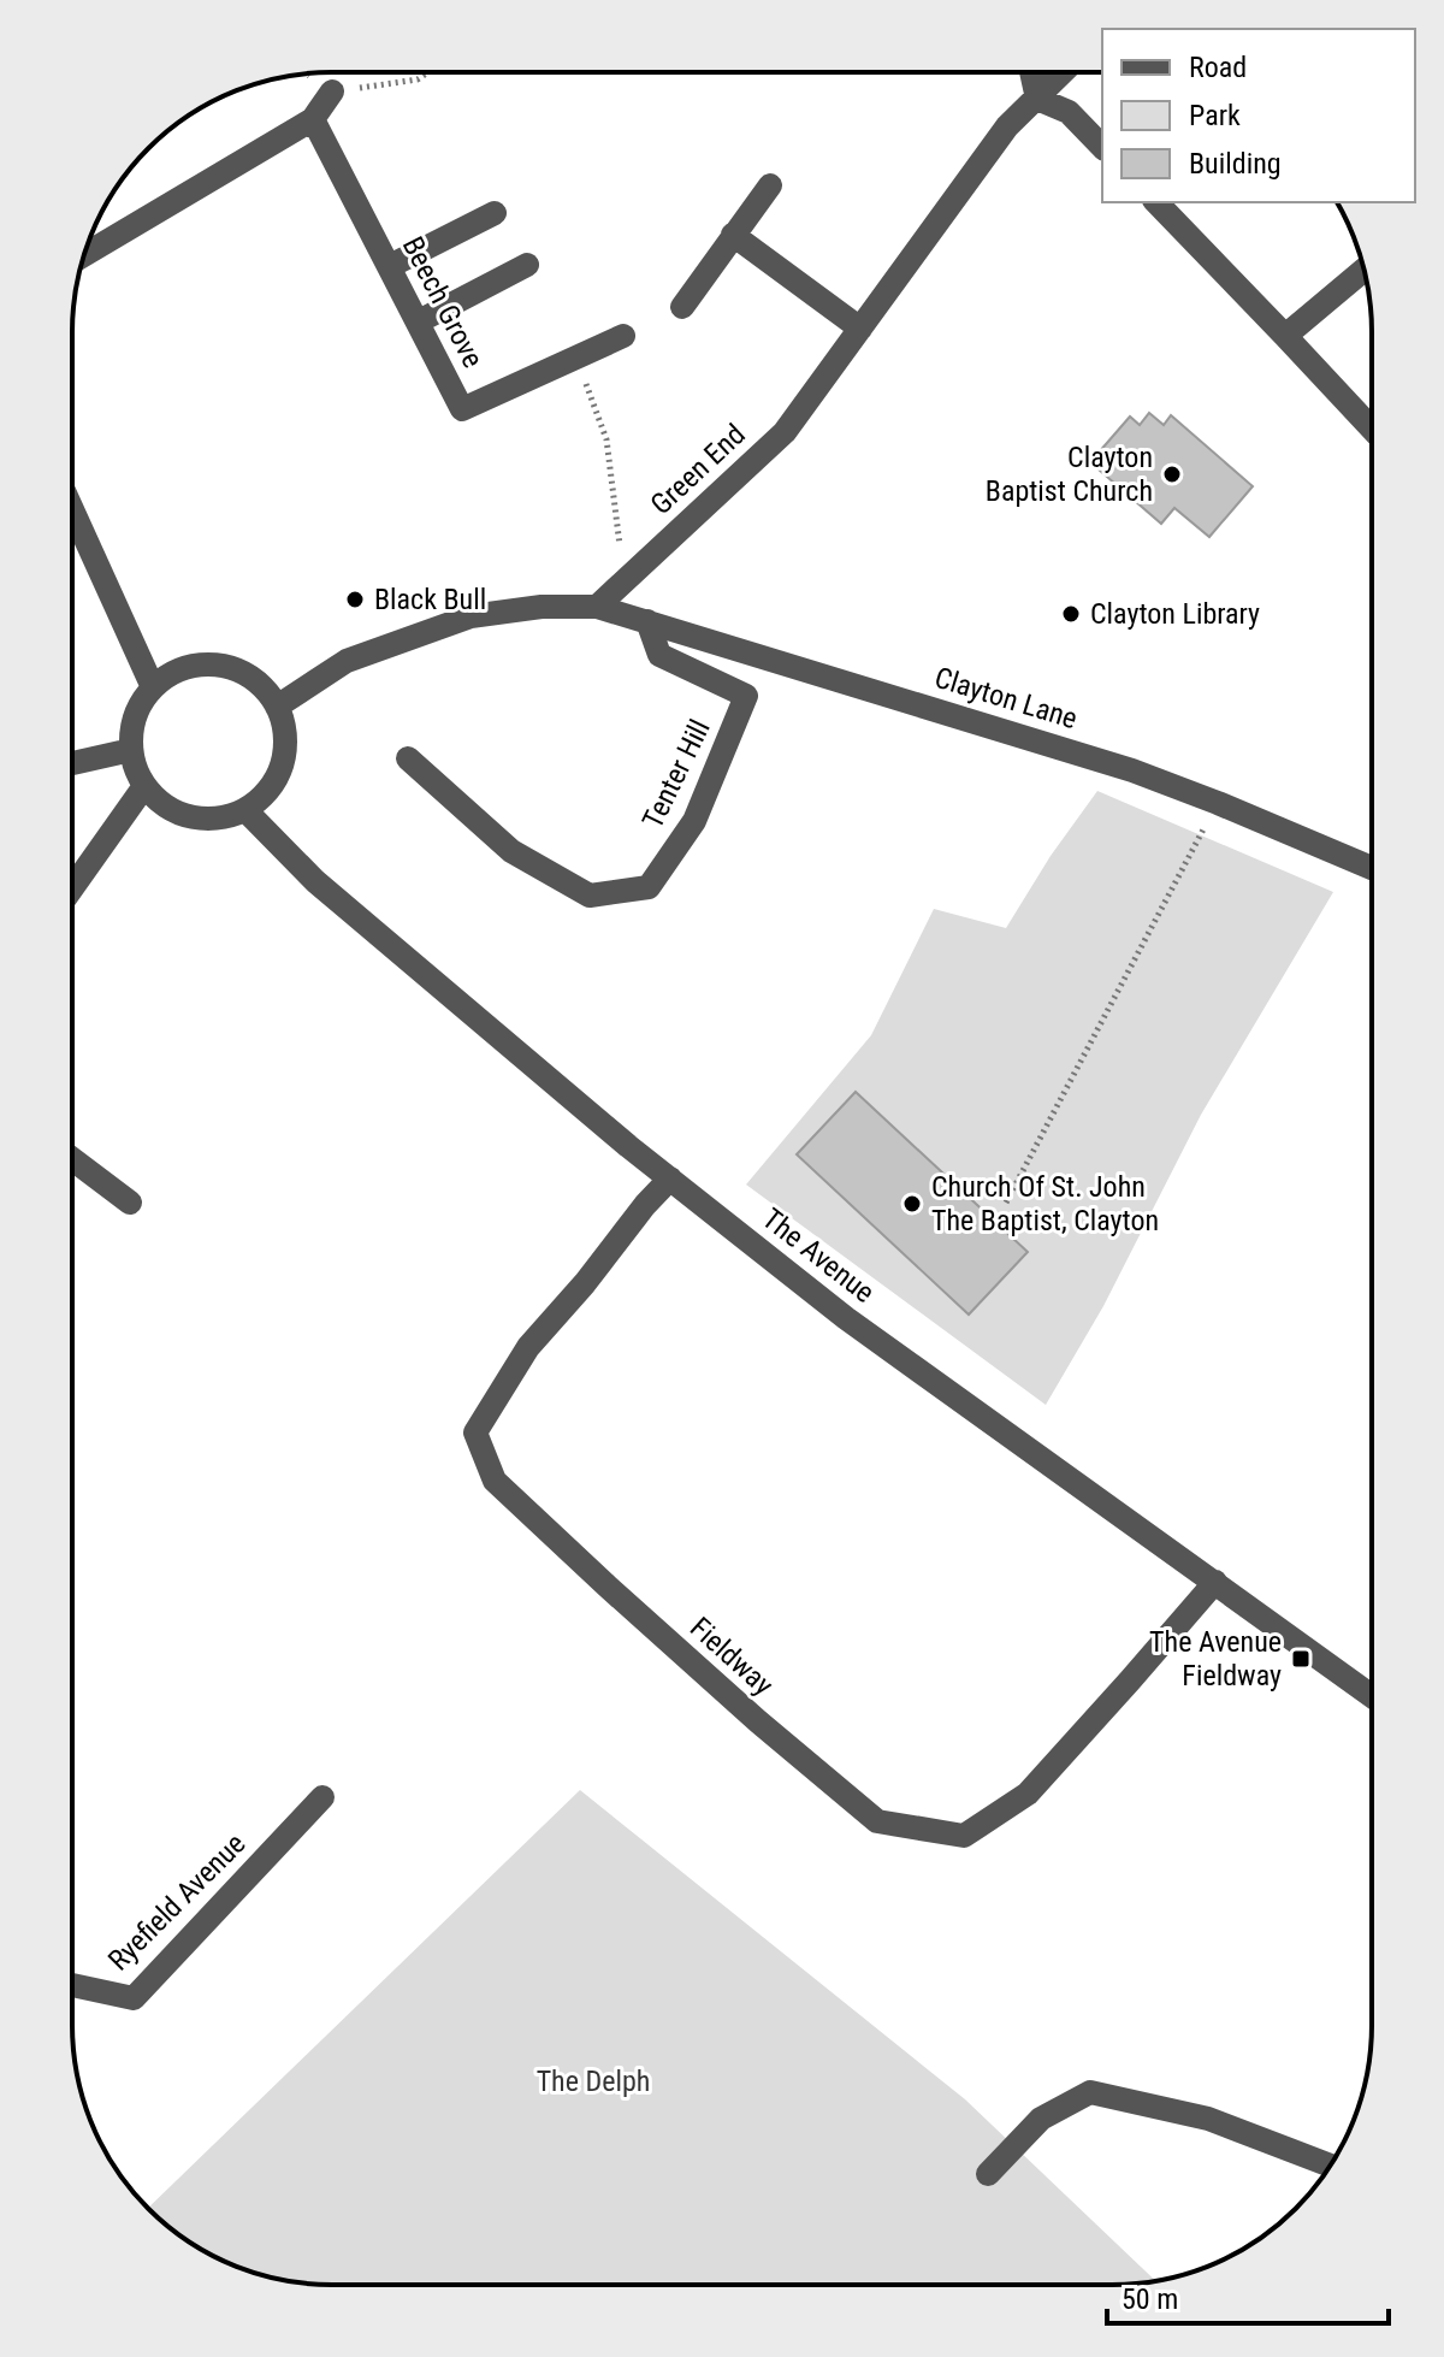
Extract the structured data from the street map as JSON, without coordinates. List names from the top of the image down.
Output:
{
  "streets": {
    "street": [
      "Beech Grove",
      "Green End",
      "Clayton Lane",
      "Tenter Hill",
      "The Avenue",
      "Fieldway",
      "Ryefield Avenue"
    ]
  },
  "crossings": [
    ["Green End", "Clayton Lane"],
    ["Clayton Lane", "Tenter Hill"],
    ["The Avenue", "Fieldway"]
  ],
  "parks": ["The Delph"],
  "places": {
    "other": [
      "Clayton Baptist Church",
      "Black Bull",
      "Clayton Library",
      "Church Of St. John The Baptist, Clayton"
    ],
    "transit": ["The Avenue Fieldway"]
  },
  "legend": ["Road", "Park", "Building"],
  "scale_bar": "50 m"
}
